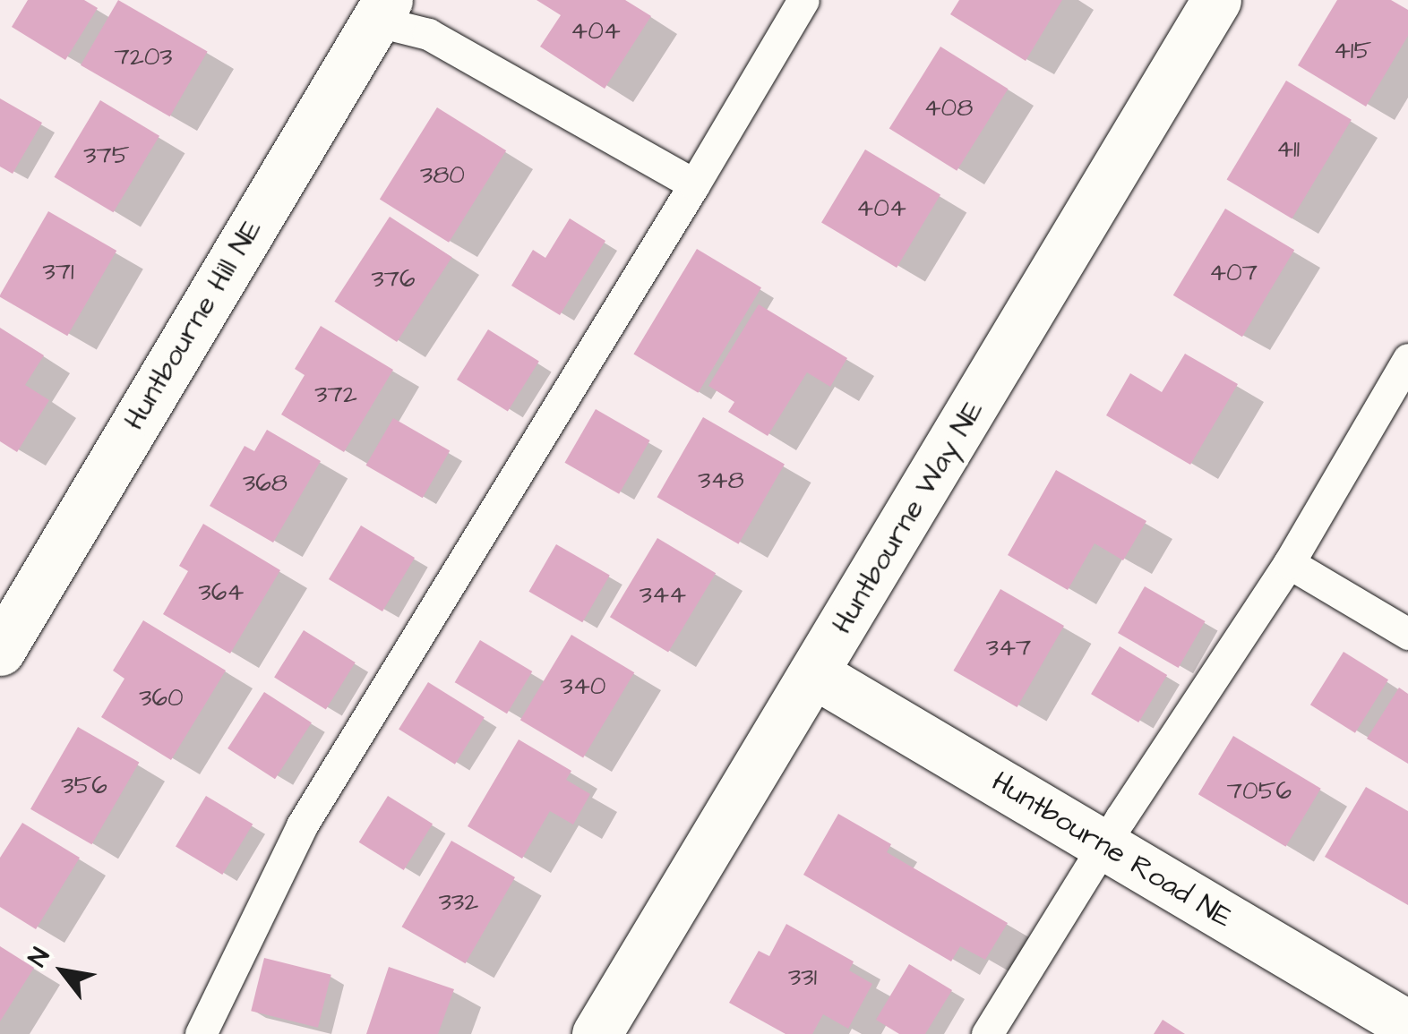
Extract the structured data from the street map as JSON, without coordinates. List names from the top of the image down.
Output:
{
  "streets": {
    "street": ["Huntbourne Hill NE", "Huntbourne Way NE", "Huntbourne Road NE"]
  },
  "crossings": [
    ["Huntbourne Way NE", "Huntbourne Road NE"]
  ],
  "house_numbers": [
    "404",
    "415",
    "7203",
    "408",
    "411",
    "375",
    "380",
    "404",
    "371",
    "407",
    "376",
    "372",
    "348",
    "368",
    "364",
    "344",
    "347",
    "340",
    "360",
    "356",
    "7056",
    "332",
    "331"
  ],
  "north": "top left"
}
